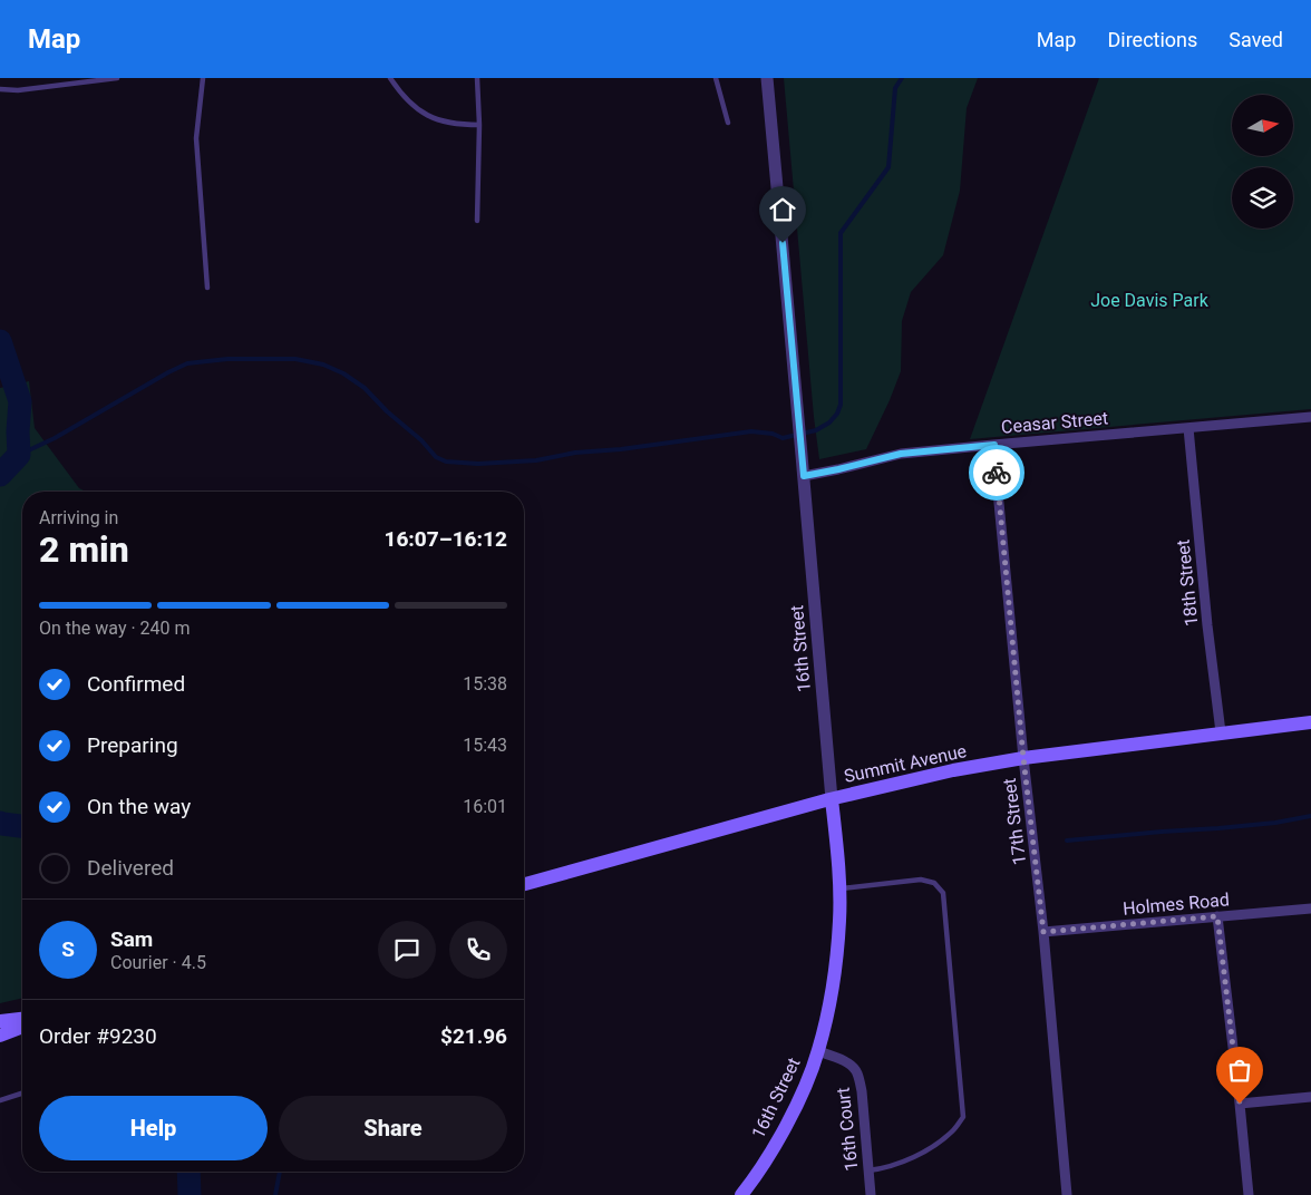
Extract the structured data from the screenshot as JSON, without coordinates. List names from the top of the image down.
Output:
{
  "streets": {
    "main road": ["16th Street", "Summit Avenue"],
    "street": [
      "Ceasar Street",
      "18th Street",
      "17th Street",
      "Holmes Road",
      "16th Court"
    ]
  },
  "crossings": [
    ["Ceasar Street", "18th Street"],
    ["Ceasar Street", "16th Street"],
    ["Ceasar Street", "17th Street"],
    ["18th Street", "Summit Avenue"],
    ["16th Street", "Summit Avenue"],
    ["16th Street", "16th Court"],
    ["Summit Avenue", "17th Street"],
    ["17th Street", "Holmes Road"]
  ],
  "parks": ["Joe Davis Park"],
  "north": "right",
  "page": {
    "header": "Map",
    "nav": ["Map", "Directions", "Saved"],
    "heading": ["2 min", "Arriving in", "16:07–16:12"],
    "panel": [
      "Sam",
      "Courier · 4.5",
      "Order #9230",
      "$21.96"
    ],
    "bar": "On the way · 240 m",
    "list": [
      ["Confirmed", "15:38"],
      ["Preparing", "15:43"],
      ["On the way", "16:01"],
      "Delivered"
    ],
    "round": "S",
    "buttons": ["Help", "Share"]
  }
}
